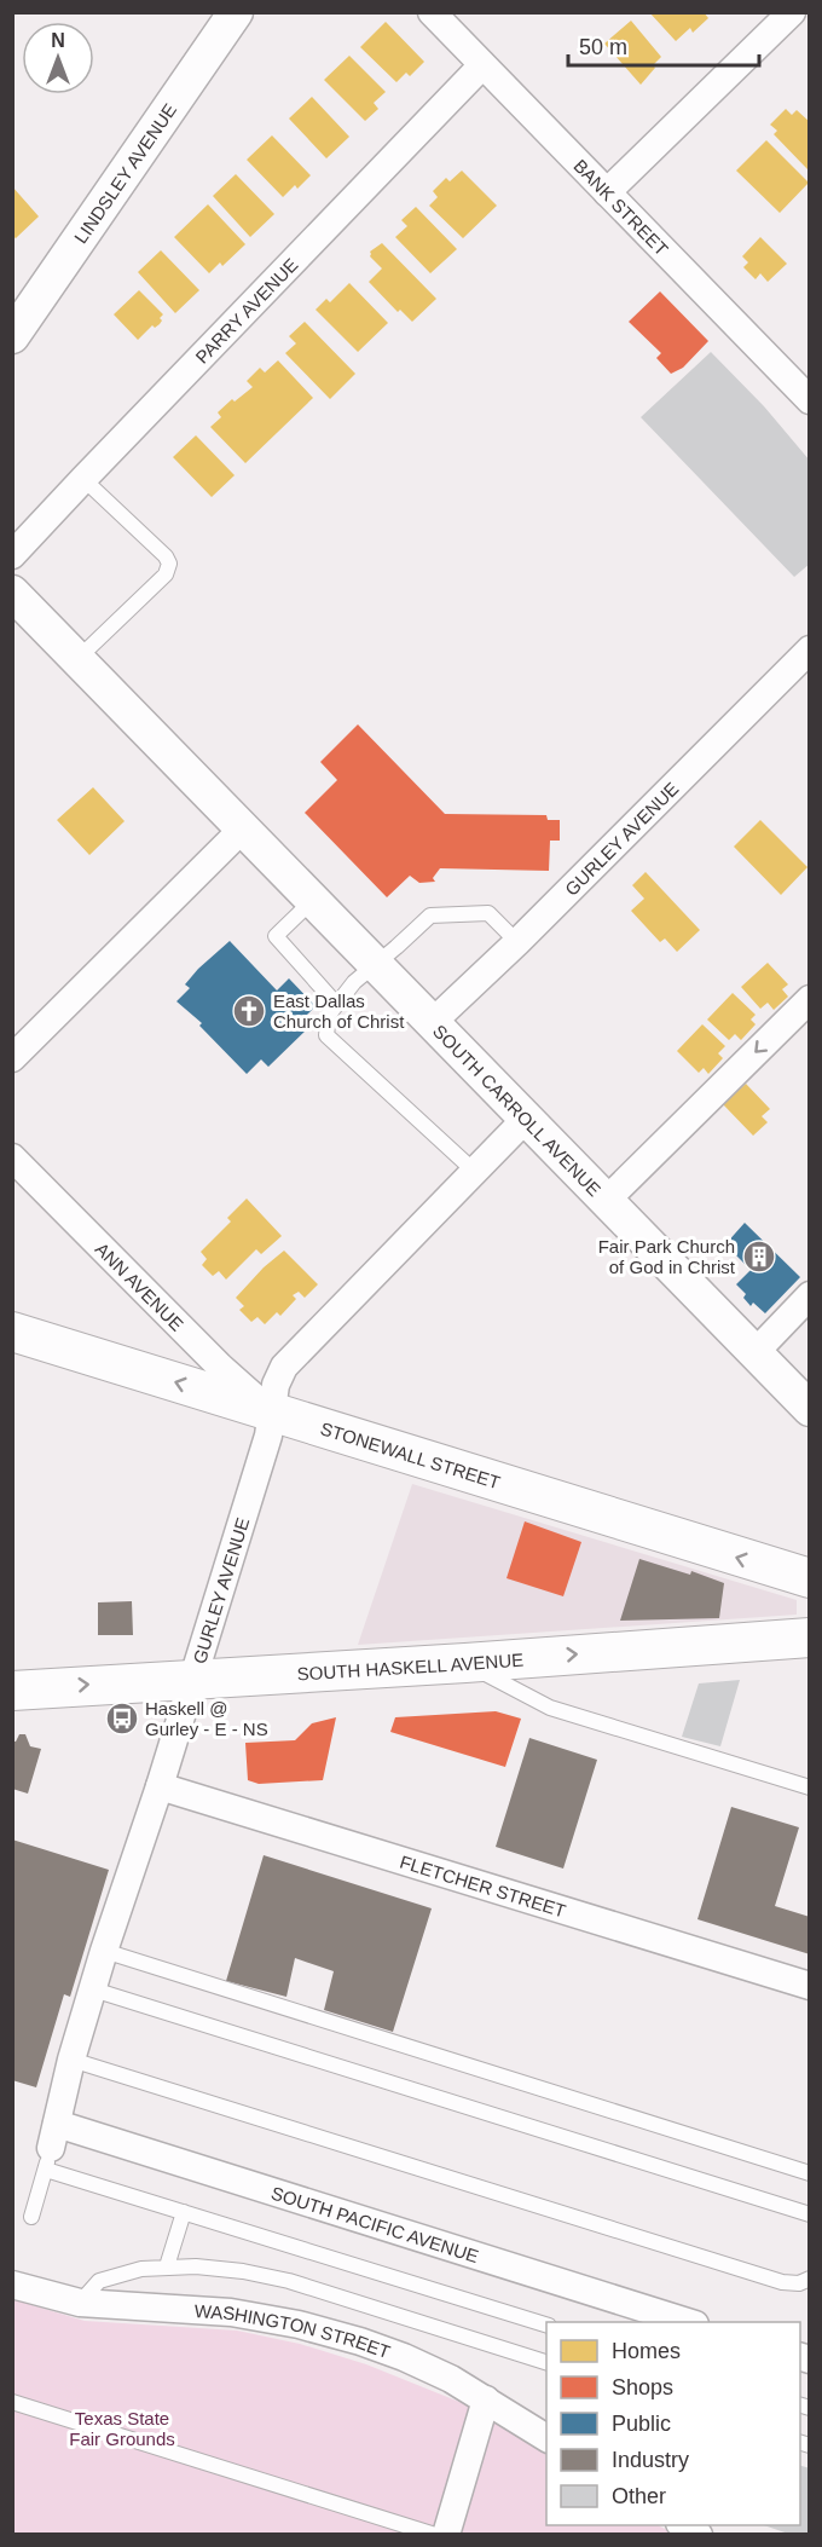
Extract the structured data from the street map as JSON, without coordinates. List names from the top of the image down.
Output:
{
  "streets": {
    "main road": ["STONEWALL STREET", "SOUTH HASKELL AVENUE"],
    "street": [
      "LINDSLEY AVENUE",
      "BANK STREET",
      "PARRY AVENUE",
      "GURLEY AVENUE",
      "SOUTH CARROLL AVENUE",
      "ANN AVENUE",
      "FLETCHER STREET",
      "SOUTH PACIFIC AVENUE",
      "WASHINGTON STREET"
    ]
  },
  "crossings": [
    ["BANK STREET", "PARRY AVENUE"],
    ["GURLEY AVENUE", "SOUTH CARROLL AVENUE"],
    ["GURLEY AVENUE", "ANN AVENUE"],
    ["GURLEY AVENUE", "STONEWALL STREET"],
    ["GURLEY AVENUE", "SOUTH HASKELL AVENUE"],
    ["GURLEY AVENUE", "FLETCHER STREET"],
    ["GURLEY AVENUE", "SOUTH PACIFIC AVENUE"],
    ["ANN AVENUE", "STONEWALL STREET"]
  ],
  "one_way": ["STONEWALL STREET", "SOUTH HASKELL AVENUE"],
  "parks": ["Texas State Fair Grounds"],
  "places": {
    "church": ["East Dallas Church of Christ"],
    "building": ["Fair Park Church of God in Christ"],
    "bus stop": ["Haskell @ Gurley - E - NS"]
  },
  "legend": [
    "Homes",
    "Shops",
    "Public",
    "Industry",
    "Other"
  ],
  "scale_bar": "50 m",
  "north": "top"
}
